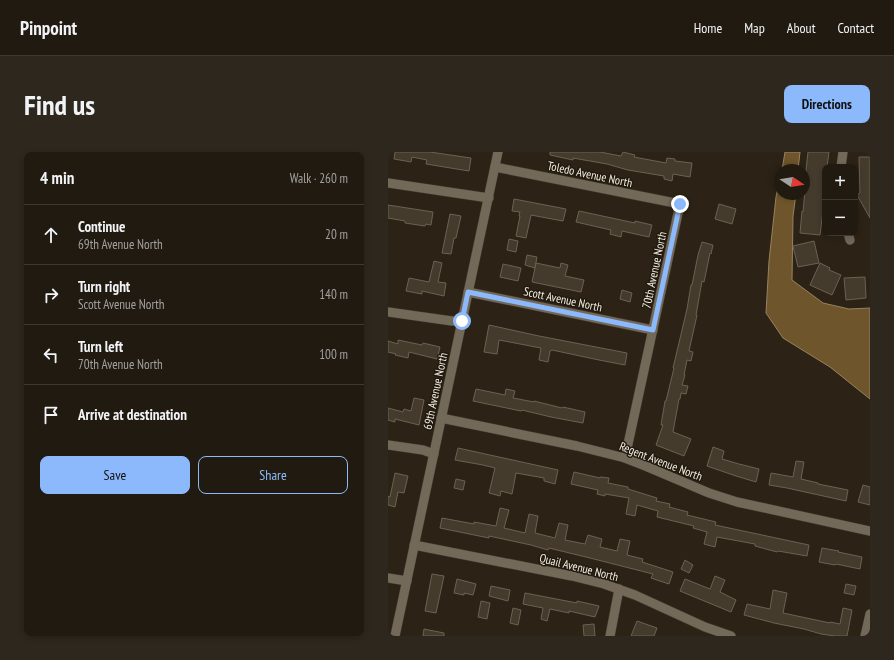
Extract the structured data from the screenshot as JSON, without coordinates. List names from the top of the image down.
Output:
{
  "streets": {
    "street": [
      "Toledo Avenue North",
      "70th Avenue North",
      "Scott Avenue North",
      "69th Avenue North",
      "Regent Avenue North",
      "Quail Avenue North"
    ]
  },
  "crossings": [
    ["Toledo Avenue North", "70th Avenue North"],
    ["Toledo Avenue North", "69th Avenue North"],
    ["70th Avenue North", "Scott Avenue North"],
    ["70th Avenue North", "Regent Avenue North"],
    ["Scott Avenue North", "69th Avenue North"],
    ["69th Avenue North", "Regent Avenue North"],
    ["69th Avenue North", "Quail Avenue North"]
  ],
  "north": "right",
  "page": {
    "header": "Pinpoint",
    "nav": [
      "Home",
      "Map",
      "About",
      "Contact"
    ],
    "buttons": [
      "Directions",
      ["Save", "Share"]
    ],
    "title": "Find us",
    "heading": ["4 min", "Walk · 260 m"],
    "map_buttons": ["+", "−"],
    "list": [
      ["Continue", "69th Avenue North", "20 m"],
      ["Turn right", "Scott Avenue North", "140 m"],
      ["Turn left", "70th Avenue North", "100 m"],
      "Arrive at destination"
    ]
  }
}
